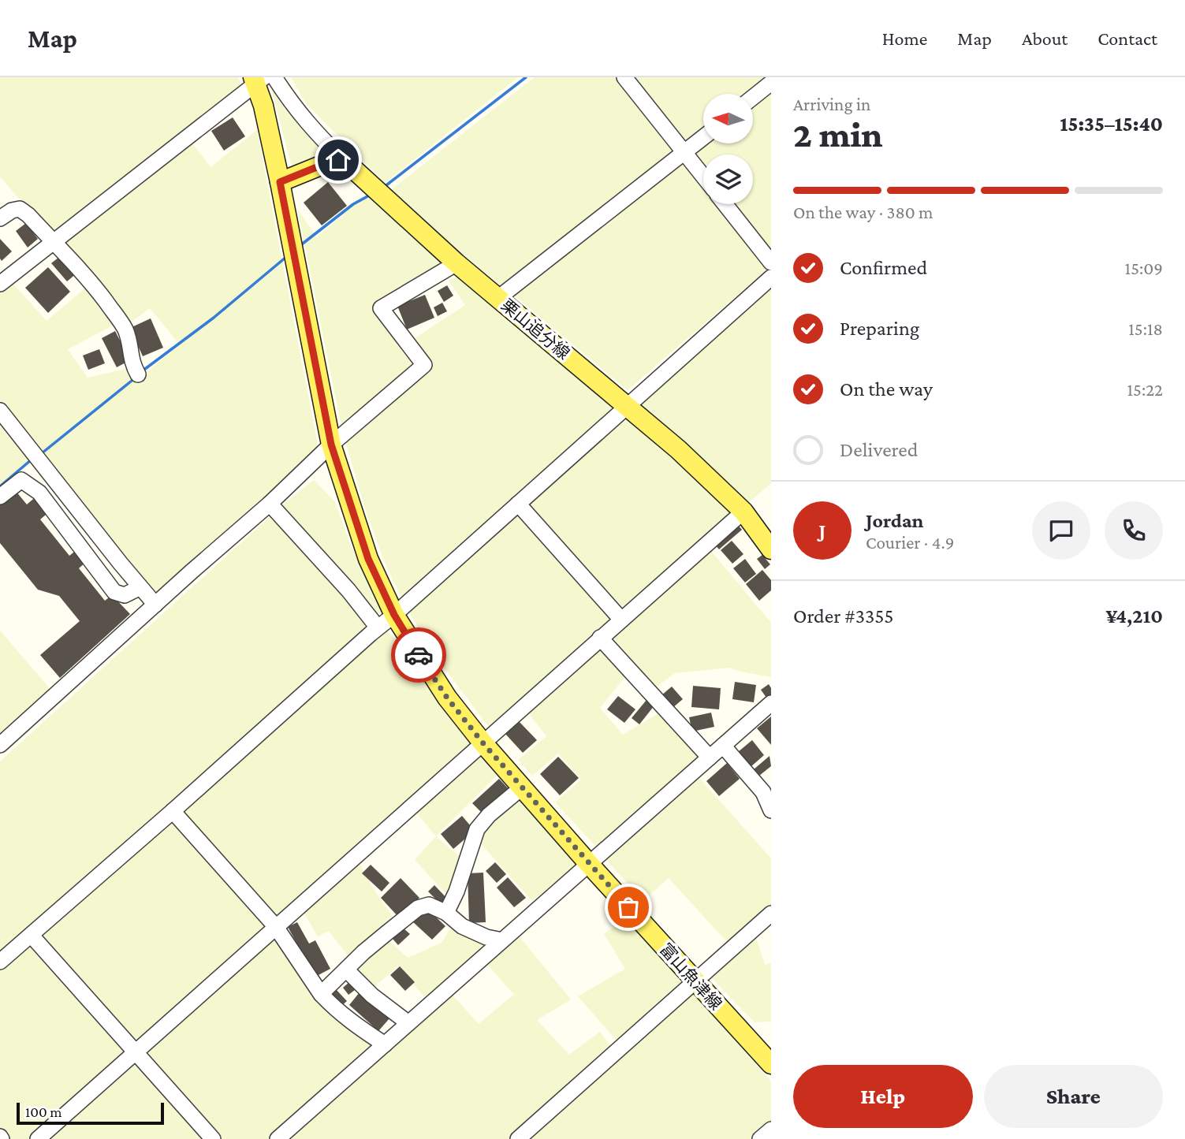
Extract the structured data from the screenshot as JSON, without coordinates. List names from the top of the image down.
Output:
{
  "streets": {
    "main road": ["栗山追分線", "富山魚津線"]
  },
  "scale_bar": "100 m",
  "north": "left",
  "page": {
    "header": "Map",
    "nav": [
      "Home",
      "Map",
      "About",
      "Contact"
    ],
    "heading": ["2 min", "Arriving in", "15:35–15:40"],
    "panel": [
      "Jordan",
      "Courier · 4.9",
      "Order #3355",
      "¥4,210"
    ],
    "bar": "On the way · 380 m",
    "list": [
      ["Confirmed", "15:09"],
      ["Preparing", "15:18"],
      ["On the way", "15:22"],
      "Delivered"
    ],
    "round": "J",
    "buttons": ["Help", "Share"],
    "scale": "100 m"
  }
}
